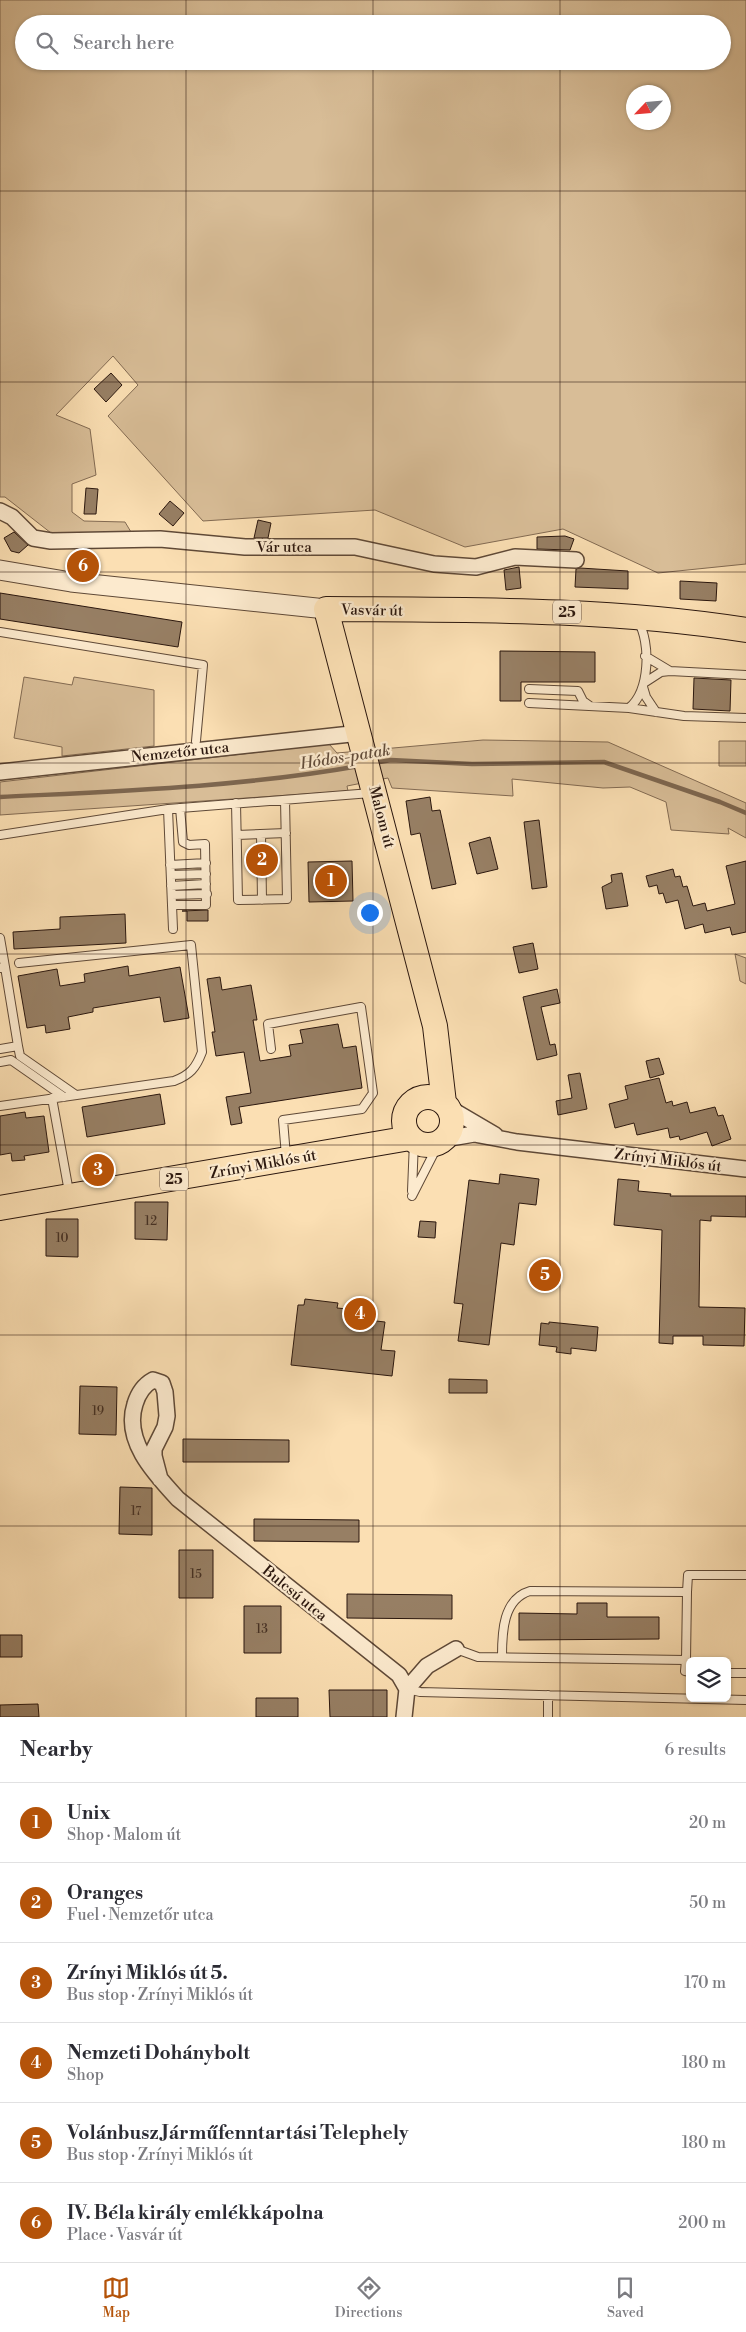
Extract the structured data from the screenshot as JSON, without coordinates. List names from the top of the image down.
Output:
{
  "streets": {
    "main road": [
      "Vasvár út",
      "25",
      "Malom út",
      "Zrínyi Miklós út"
    ],
    "street": ["Vár utca", "Nemzetőr utca", "Bulcsú utca"]
  },
  "crossings": [
    ["Vasvár út", "25"],
    ["Vasvár út", "Malom út"],
    ["25", "Malom út"],
    ["25", "Zrínyi Miklós út"],
    ["Nemzetőr utca", "Malom út"],
    ["Malom út", "Zrínyi Miklós út"]
  ],
  "water": ["Hódos-patak"],
  "house_numbers": [
    "12",
    "10",
    "19",
    "17",
    "15",
    "13"
  ],
  "north": "bottom left",
  "page": {
    "search": "Search here",
    "pins": [
      "6",
      "2",
      "1",
      "3",
      "5",
      "4"
    ],
    "heading": ["Nearby", "6 results"],
    "list": [
      {
        "mark": "1",
        "name": "Unix",
        "note": "Shop · Malom út",
        "value": "20 m"
      },
      {
        "mark": "2",
        "name": "Oranges",
        "note": "Fuel · Nemzetőr utca",
        "value": "50 m"
      },
      {
        "mark": "3",
        "name": "Zrínyi Miklós út 5.",
        "note": "Bus stop · Zrínyi Miklós út",
        "value": "170 m"
      },
      {
        "mark": "4",
        "name": "Nemzeti Dohánybolt",
        "note": "Shop",
        "value": "180 m"
      },
      {
        "mark": "5",
        "name": "Volánbusz Járműfenntartási Telephely",
        "note": "Bus stop · Zrínyi Miklós út",
        "value": "180 m"
      },
      {
        "mark": "6",
        "name": "IV. Béla király emlékkápolna",
        "note": "Place · Vasvár út",
        "value": "200 m"
      }
    ],
    "nav": ["Map", "Directions", "Saved"]
  }
}
